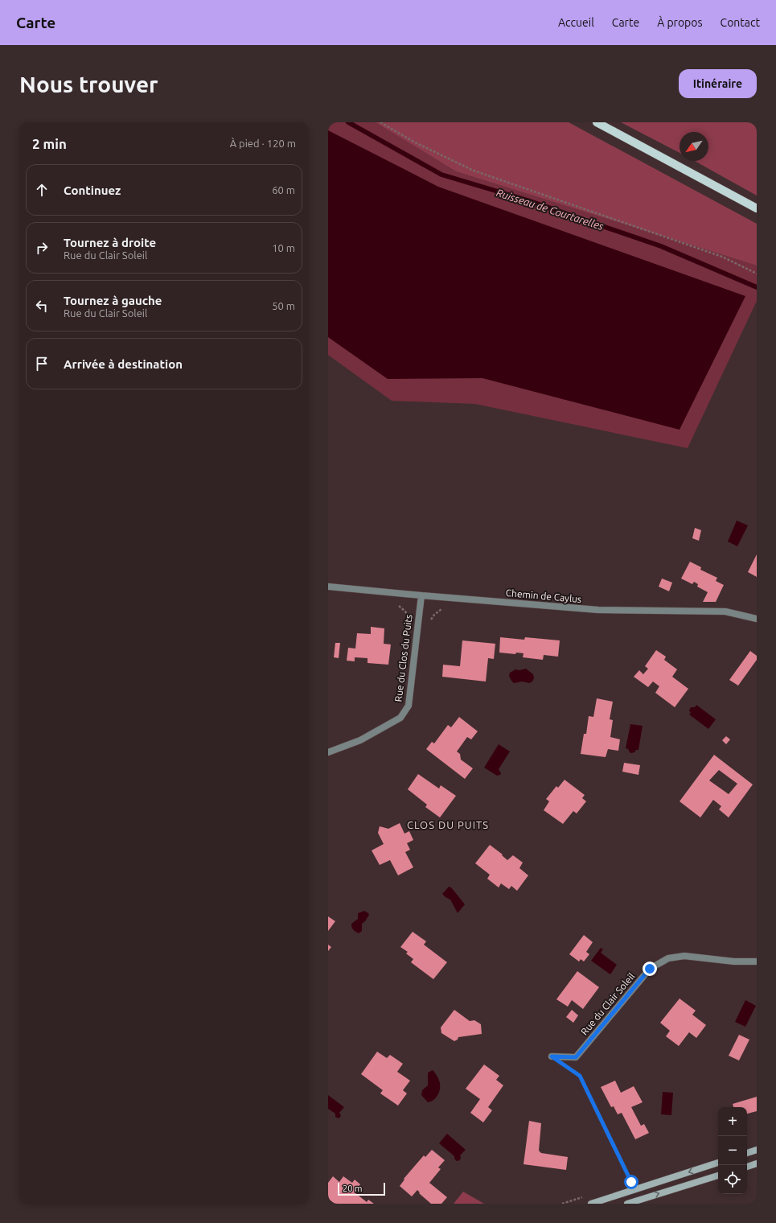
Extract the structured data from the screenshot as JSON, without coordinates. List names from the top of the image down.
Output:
{
  "streets": {
    "street": ["Chemin de Caylus", "Rue du Clos du Puits", "Rue du Clair Soleil"]
  },
  "crossings": [
    ["Chemin de Caylus", "Rue du Clos du Puits"]
  ],
  "districts": ["CLOS DU PUITS"],
  "water": ["Ruisseau de Courtarelles"],
  "scale_bar": "20 m",
  "north": "bottom left",
  "page": {
    "header": "Carte",
    "nav": [
      "Accueil",
      "Carte",
      "À propos",
      "Contact"
    ],
    "buttons": "Itinéraire",
    "title": "Nous trouver",
    "heading": ["2 min", "À pied · 120 m"],
    "list": [
      ["Continuez", "60 m"],
      ["Tournez à droite", "Rue du Clair Soleil", "10 m"],
      ["Tournez à gauche", "Rue du Clair Soleil", "50 m"],
      "Arrivée à destination"
    ],
    "map_buttons": ["+", "−"],
    "scale": "20 m"
  }
}
